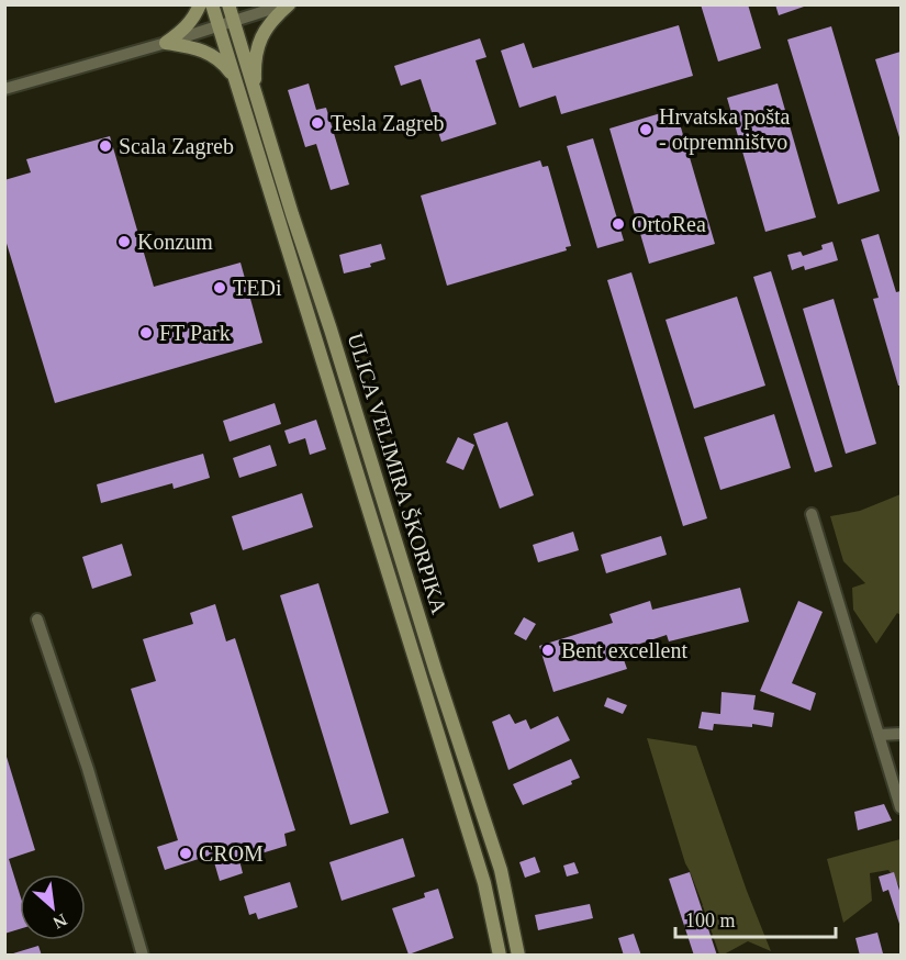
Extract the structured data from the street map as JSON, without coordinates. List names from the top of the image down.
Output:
{
  "streets": {
    "main road": ["ULICA VELIMIRA ŠKORPIKA"]
  },
  "places": [
    "Tesla Zagreb",
    "Hrvatska pošta - otpremništvo",
    "Scala Zagreb",
    "OrtoRea",
    "Konzum",
    "TEDi",
    "FT Park",
    "Bent excellent",
    "CROM"
  ],
  "scale_bar": "100 m",
  "north": "bottom right"
}
